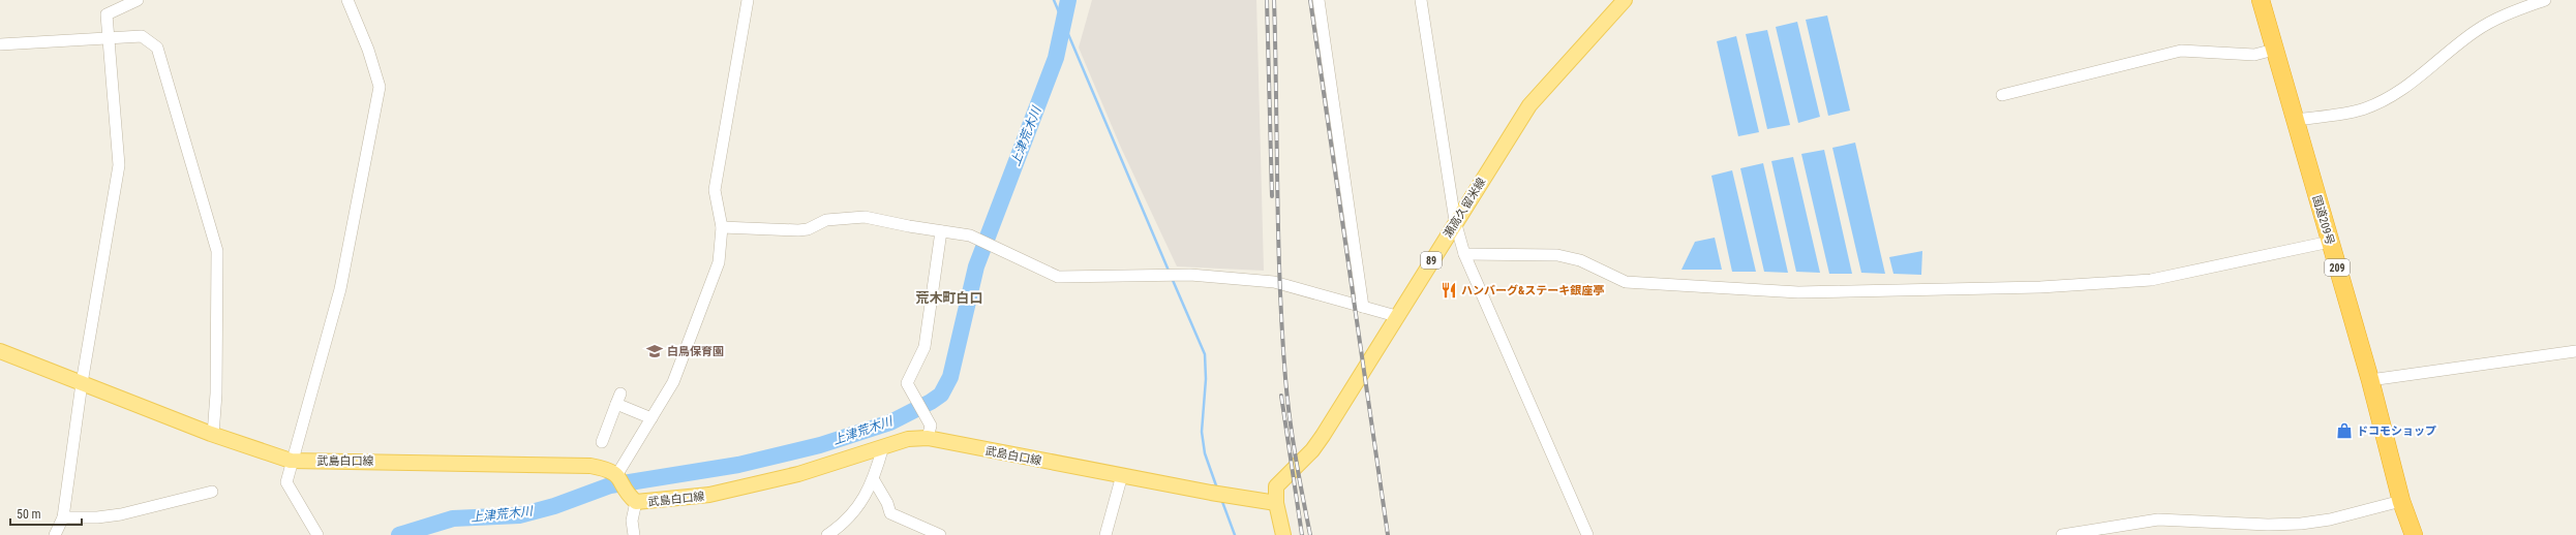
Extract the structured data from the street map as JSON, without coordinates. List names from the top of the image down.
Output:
{
  "streets": {
    "highway": ["国道209号", "209"],
    "main road": ["瀬高久留米線", "89", "武島白口線"]
  },
  "crossings": [
    ["瀬高久留米線", "武島白口線"]
  ],
  "districts": ["荒木町白口"],
  "water": ["上津荒木川"],
  "places": {
    "restaurant": ["ハンバーグ&ステーキ銀座亭"],
    "school or university": ["白鳥保育園"],
    "shop": ["ドコモショップ"]
  },
  "scale_bar": "50 m"
}
